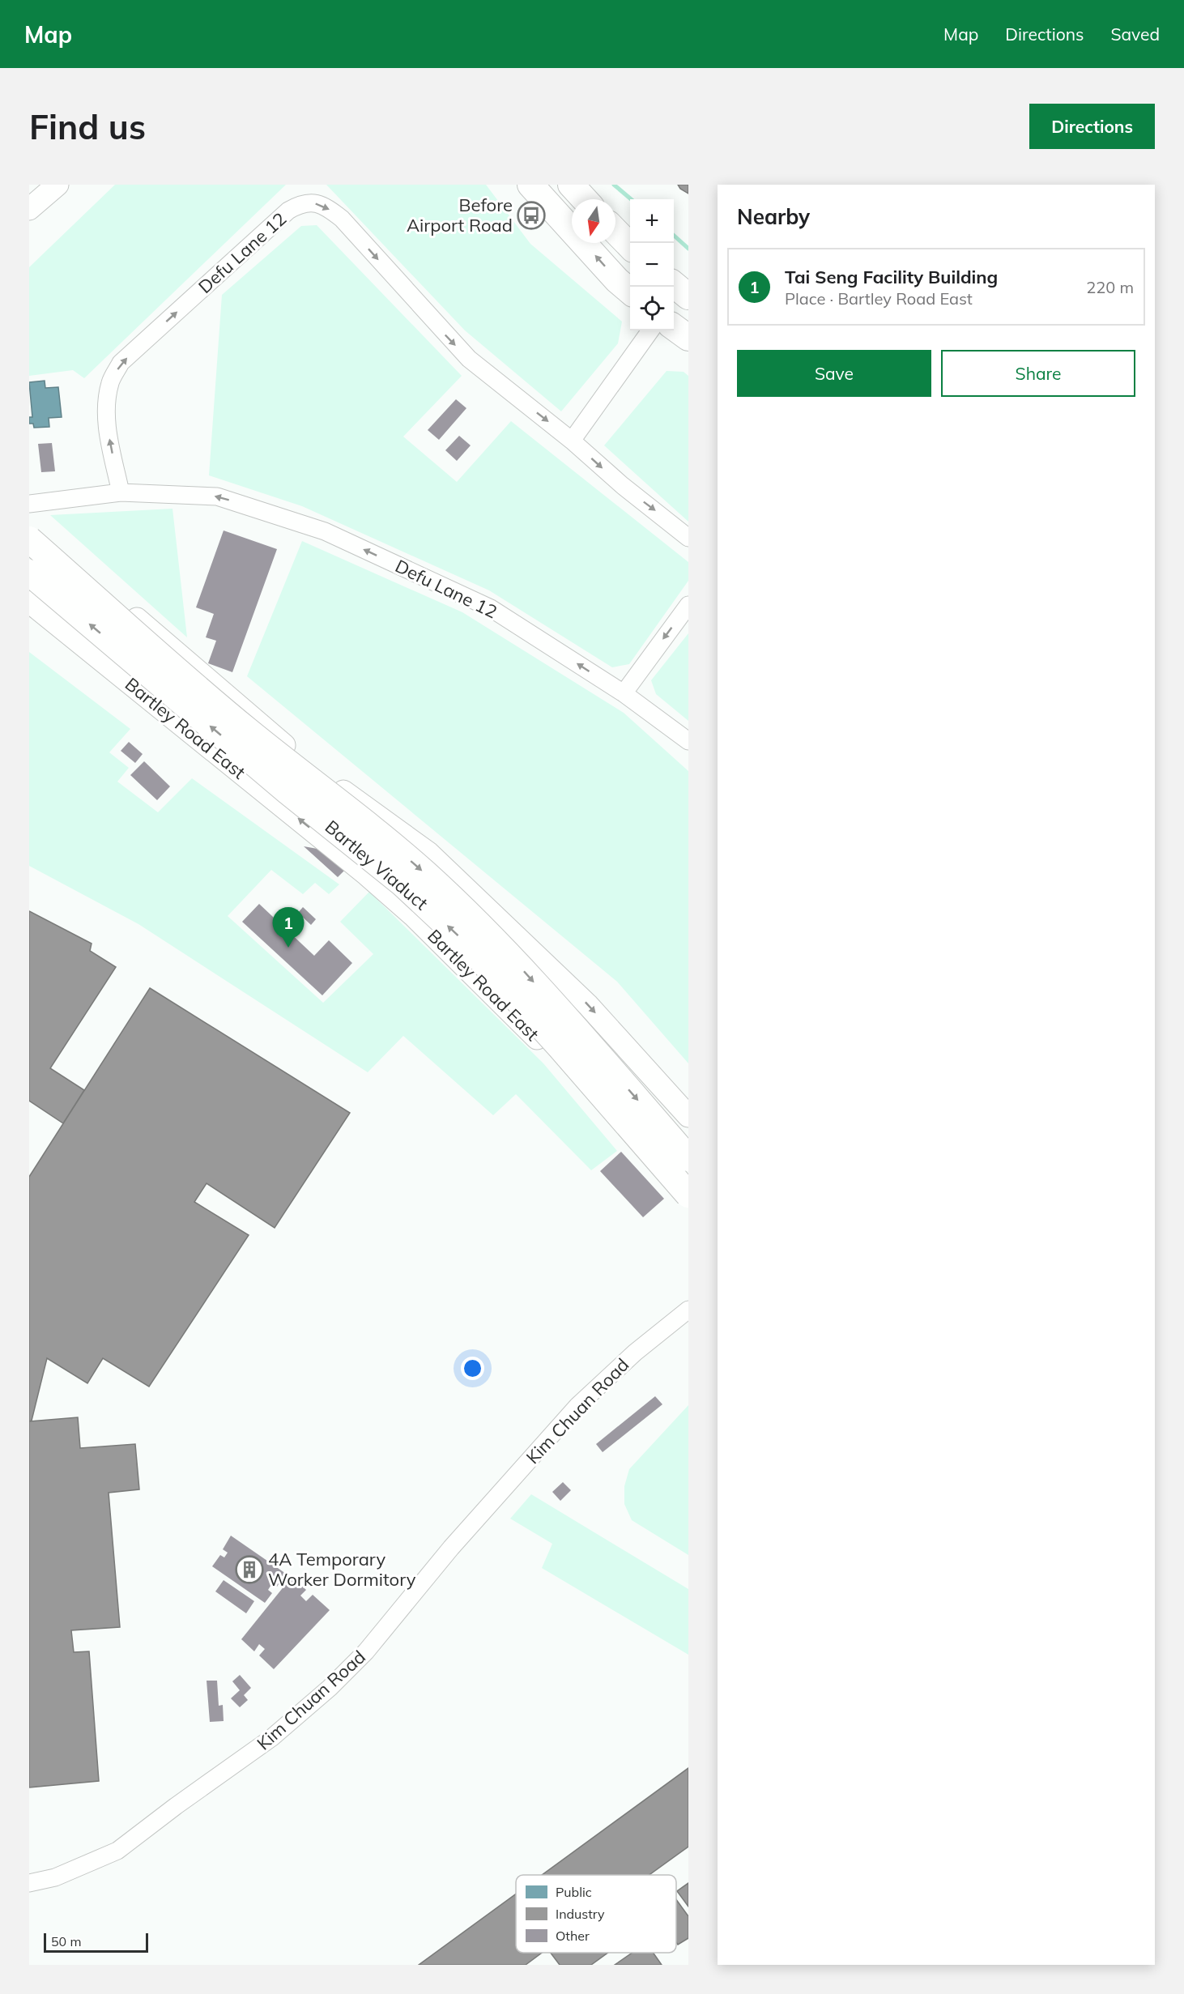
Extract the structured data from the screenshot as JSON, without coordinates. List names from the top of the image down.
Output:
{
  "streets": {
    "highway": ["Bartley Viaduct"],
    "main road": ["Bartley Road East"],
    "street": ["Defu Lane 12", "Kim Chuan Road"]
  },
  "places": {
    "bus stop": ["Before Airport Road"],
    "building": ["4A Temporary Worker Dormitory"]
  },
  "legend": ["Public", "Industry", "Other"],
  "scale_bar": "50 m",
  "north": "bottom",
  "page": {
    "header": "Map",
    "nav": ["Map", "Directions", "Saved"],
    "buttons": [
      "Directions",
      ["Save", "Share"]
    ],
    "title": "Find us",
    "heading": "Nearby",
    "map_buttons": ["+", "−"],
    "list": [
      {
        "mark": "1",
        "name": "Tai Seng Facility Building",
        "note": "Place · Bartley Road East",
        "value": "220 m"
      }
    ],
    "pins": "1",
    "scale": "50 m"
  }
}
